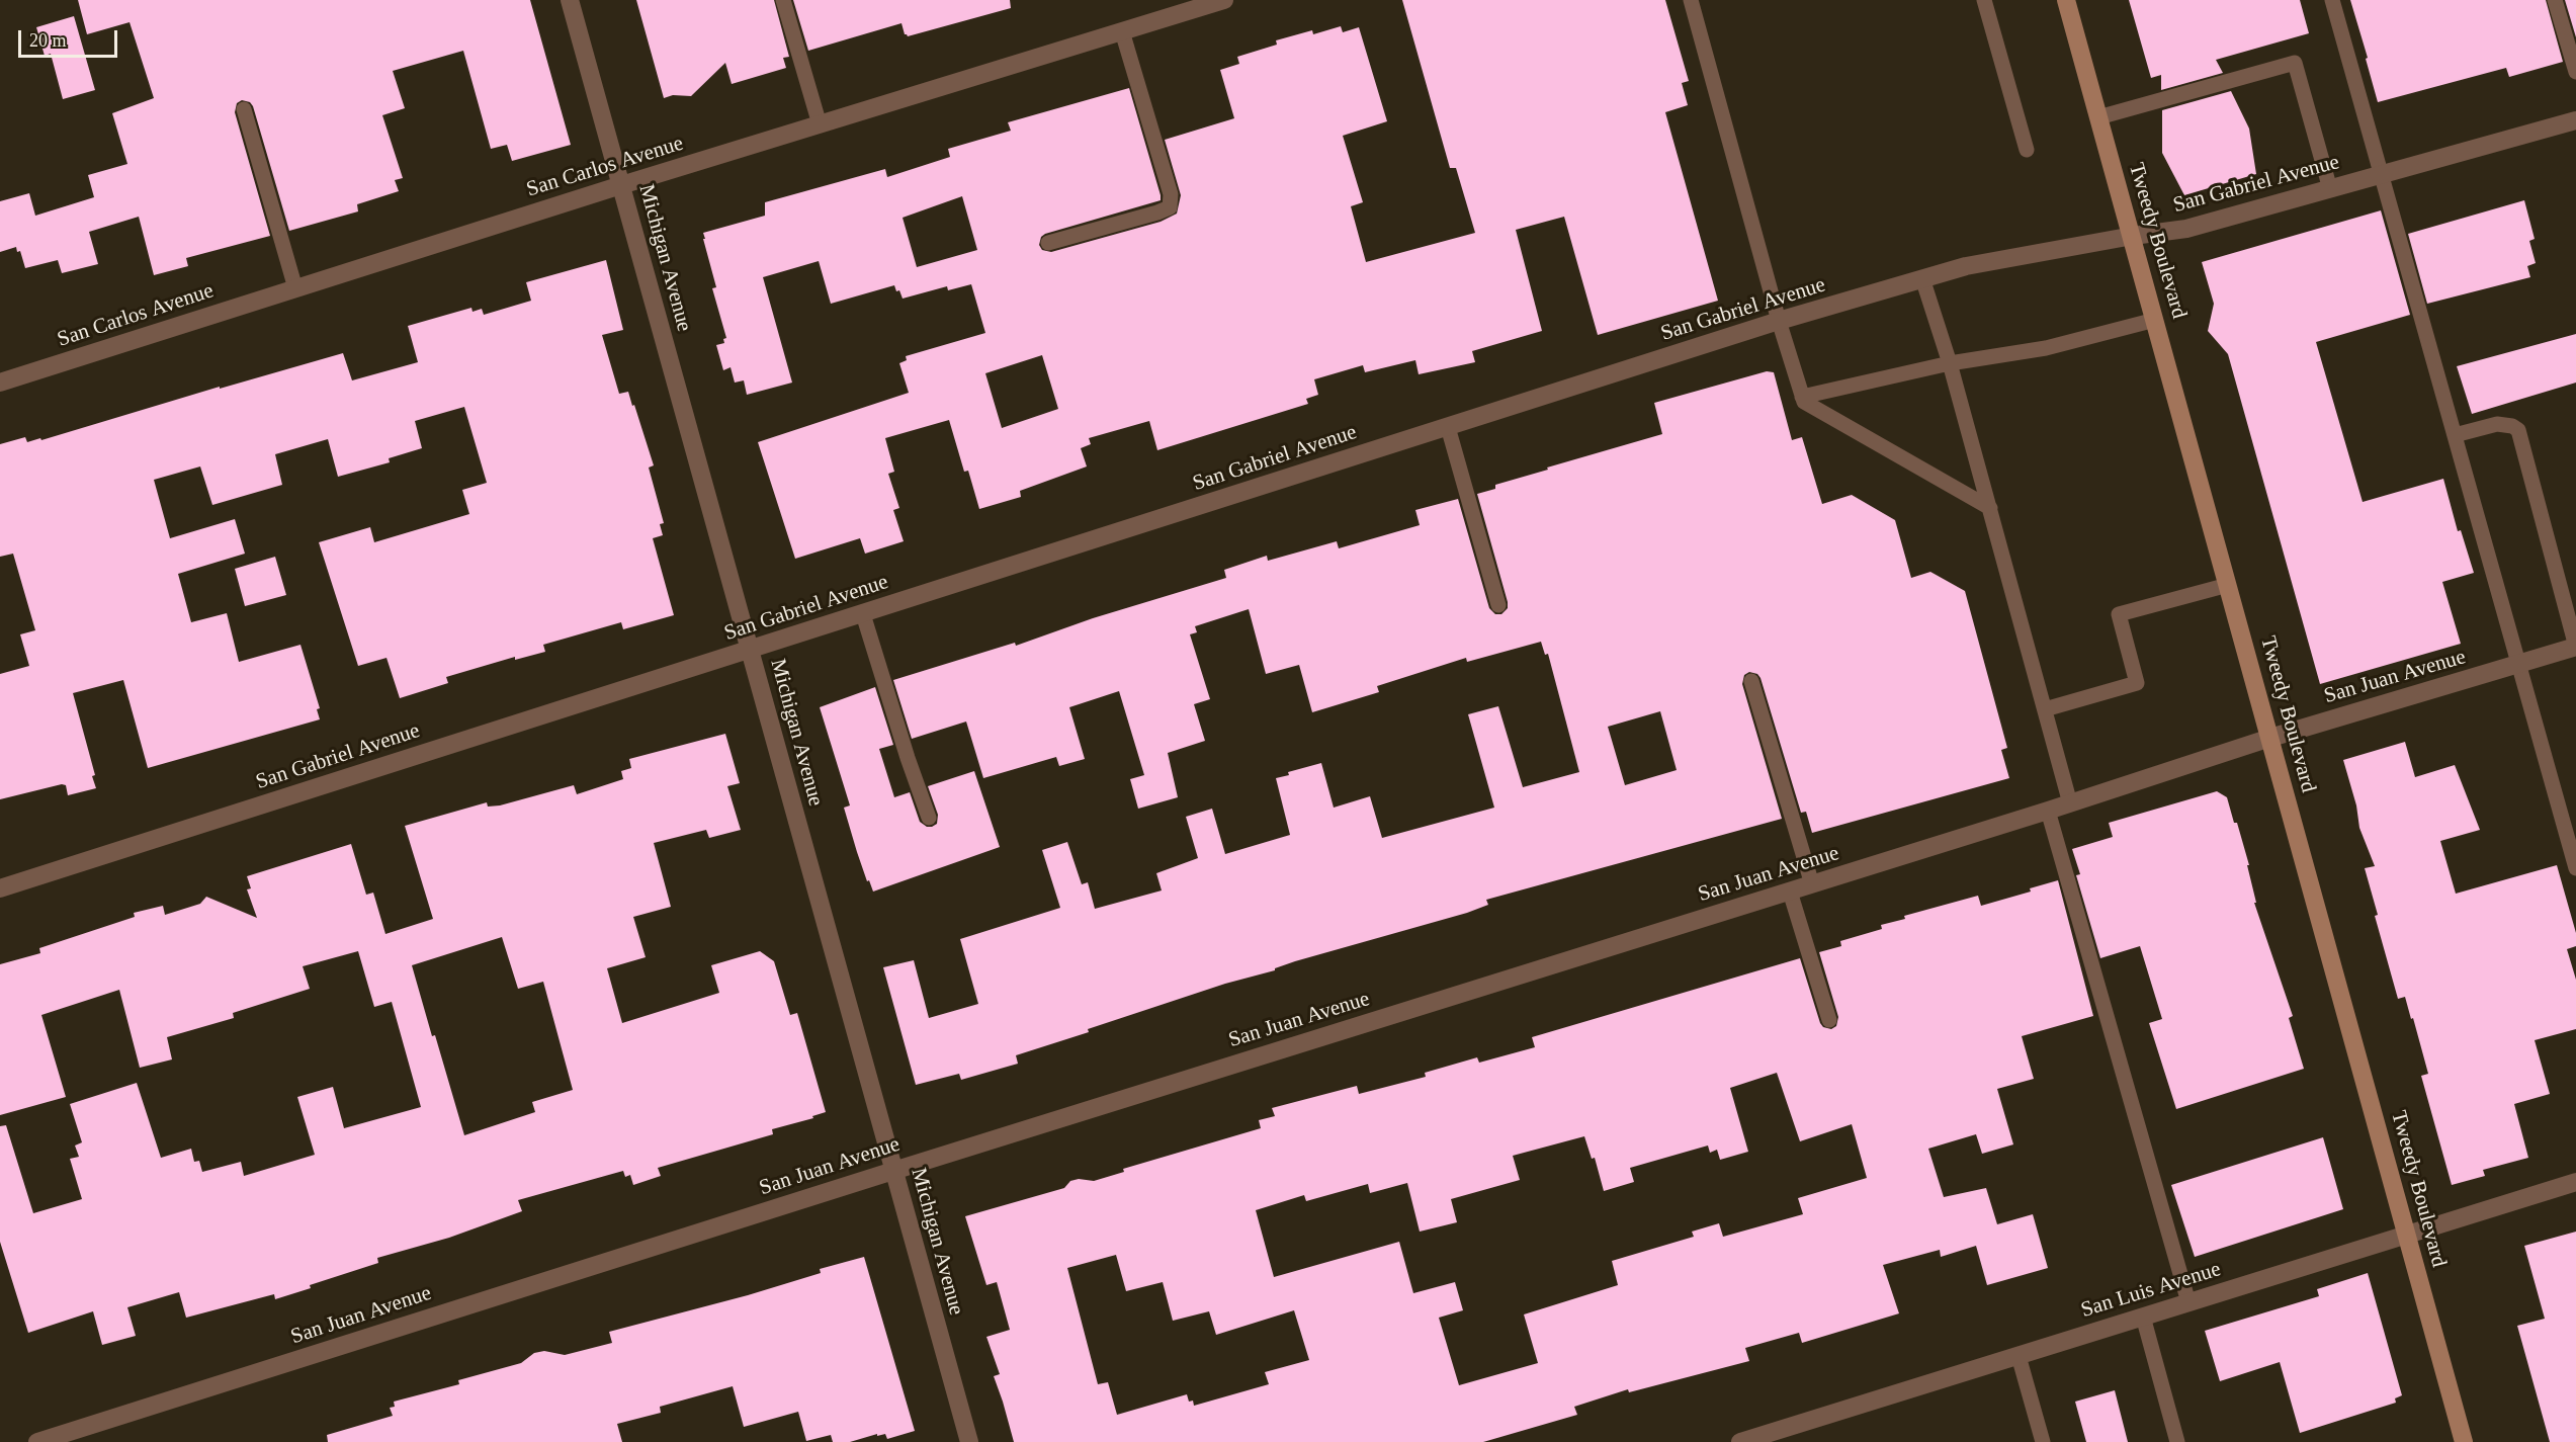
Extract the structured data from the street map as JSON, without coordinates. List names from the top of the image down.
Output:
{
  "streets": {
    "main road": ["Tweedy Boulevard"],
    "street": [
      "San Carlos Avenue",
      "San Gabriel Avenue",
      "Michigan Avenue",
      "San Juan Avenue",
      "San Luis Avenue"
    ]
  },
  "crossings": [
    ["San Carlos Avenue", "Michigan Avenue"],
    ["San Gabriel Avenue", "Tweedy Boulevard"],
    ["San Gabriel Avenue", "Michigan Avenue"],
    ["Tweedy Boulevard", "San Juan Avenue"],
    ["Tweedy Boulevard", "San Luis Avenue"],
    ["Michigan Avenue", "San Juan Avenue"]
  ],
  "scale_bar": "20 m"
}
